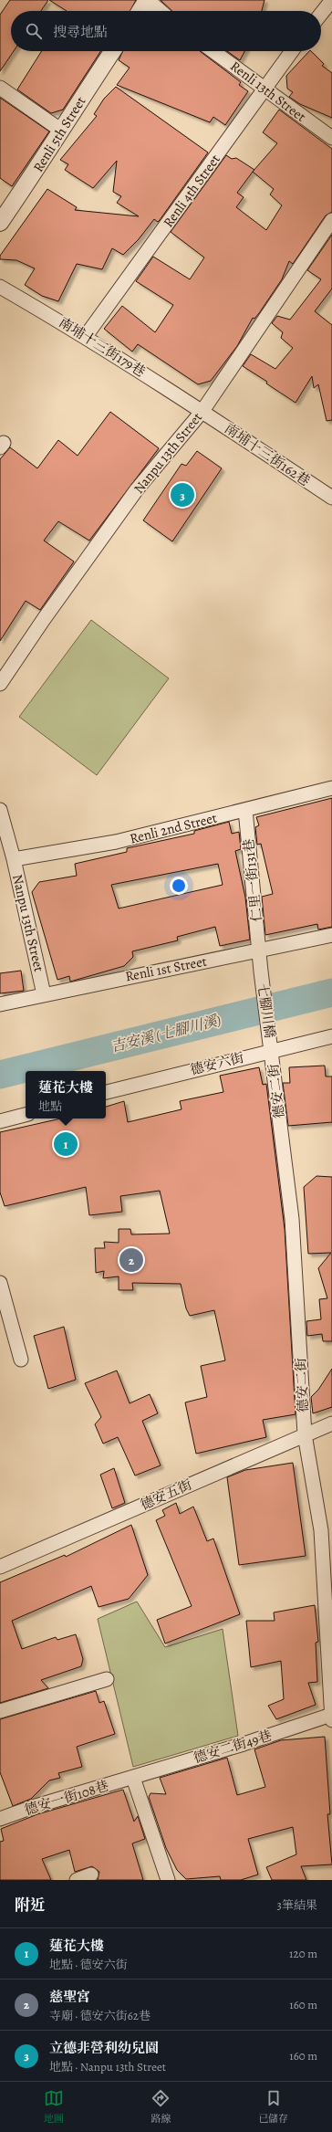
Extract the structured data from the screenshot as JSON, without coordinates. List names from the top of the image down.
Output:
{
  "streets": {
    "street": [
      "Renli 13th Street",
      "Renli 5th Street",
      "Renli 4th Street",
      "南埔十三街179巷",
      "Nanpu 13th Street",
      "南埔十三街162巷",
      "Renli 2nd Street",
      "仁里一街131巷",
      "Renli 1st Street",
      "七腳川橋",
      "德安六街",
      "德安二街",
      "德安五街",
      "德安二街49巷",
      "德安一街108巷"
    ]
  },
  "crossings": [
    ["Renli 13th Street", "Renli 4th Street"],
    ["Renli 4th Street", "南埔十三街179巷"],
    ["南埔十三街179巷", "Nanpu 13th Street"],
    ["南埔十三街179巷", "南埔十三街162巷"],
    ["Nanpu 13th Street", "南埔十三街162巷"],
    ["Nanpu 13th Street", "Renli 2nd Street"],
    ["Nanpu 13th Street", "Renli 1st Street"],
    ["Renli 2nd Street", "仁里一街131巷"],
    ["仁里一街131巷", "Renli 1st Street"],
    ["仁里一街131巷", "七腳川橋"],
    ["七腳川橋", "德安六街"],
    ["七腳川橋", "德安二街"],
    ["德安六街", "德安二街"],
    ["德安二街", "德安五街"],
    ["德安二街", "德安二街49巷"],
    ["德安二街49巷", "德安一街108巷"]
  ],
  "water": ["吉安溪 (七腳川溪)"],
  "page": {
    "search": "搜尋地點",
    "pins": ["3", "1", "2"],
    "popup": ["蓮花大樓", "地點"],
    "heading": ["附近", "3筆結果"],
    "list": [
      {
        "mark": "1",
        "name": "蓮花大樓",
        "note": "地點 · 德安六街",
        "value": "120 m"
      },
      {
        "mark": "2",
        "name": "慈聖宮",
        "note": "寺廟 · 德安六街62巷",
        "value": "160 m"
      },
      {
        "mark": "3",
        "name": "立德非營利幼兒園",
        "note": "地點 · Nanpu 13th Street",
        "value": "160 m"
      }
    ],
    "nav": ["地圖", "路線", "已儲存"]
  }
}
